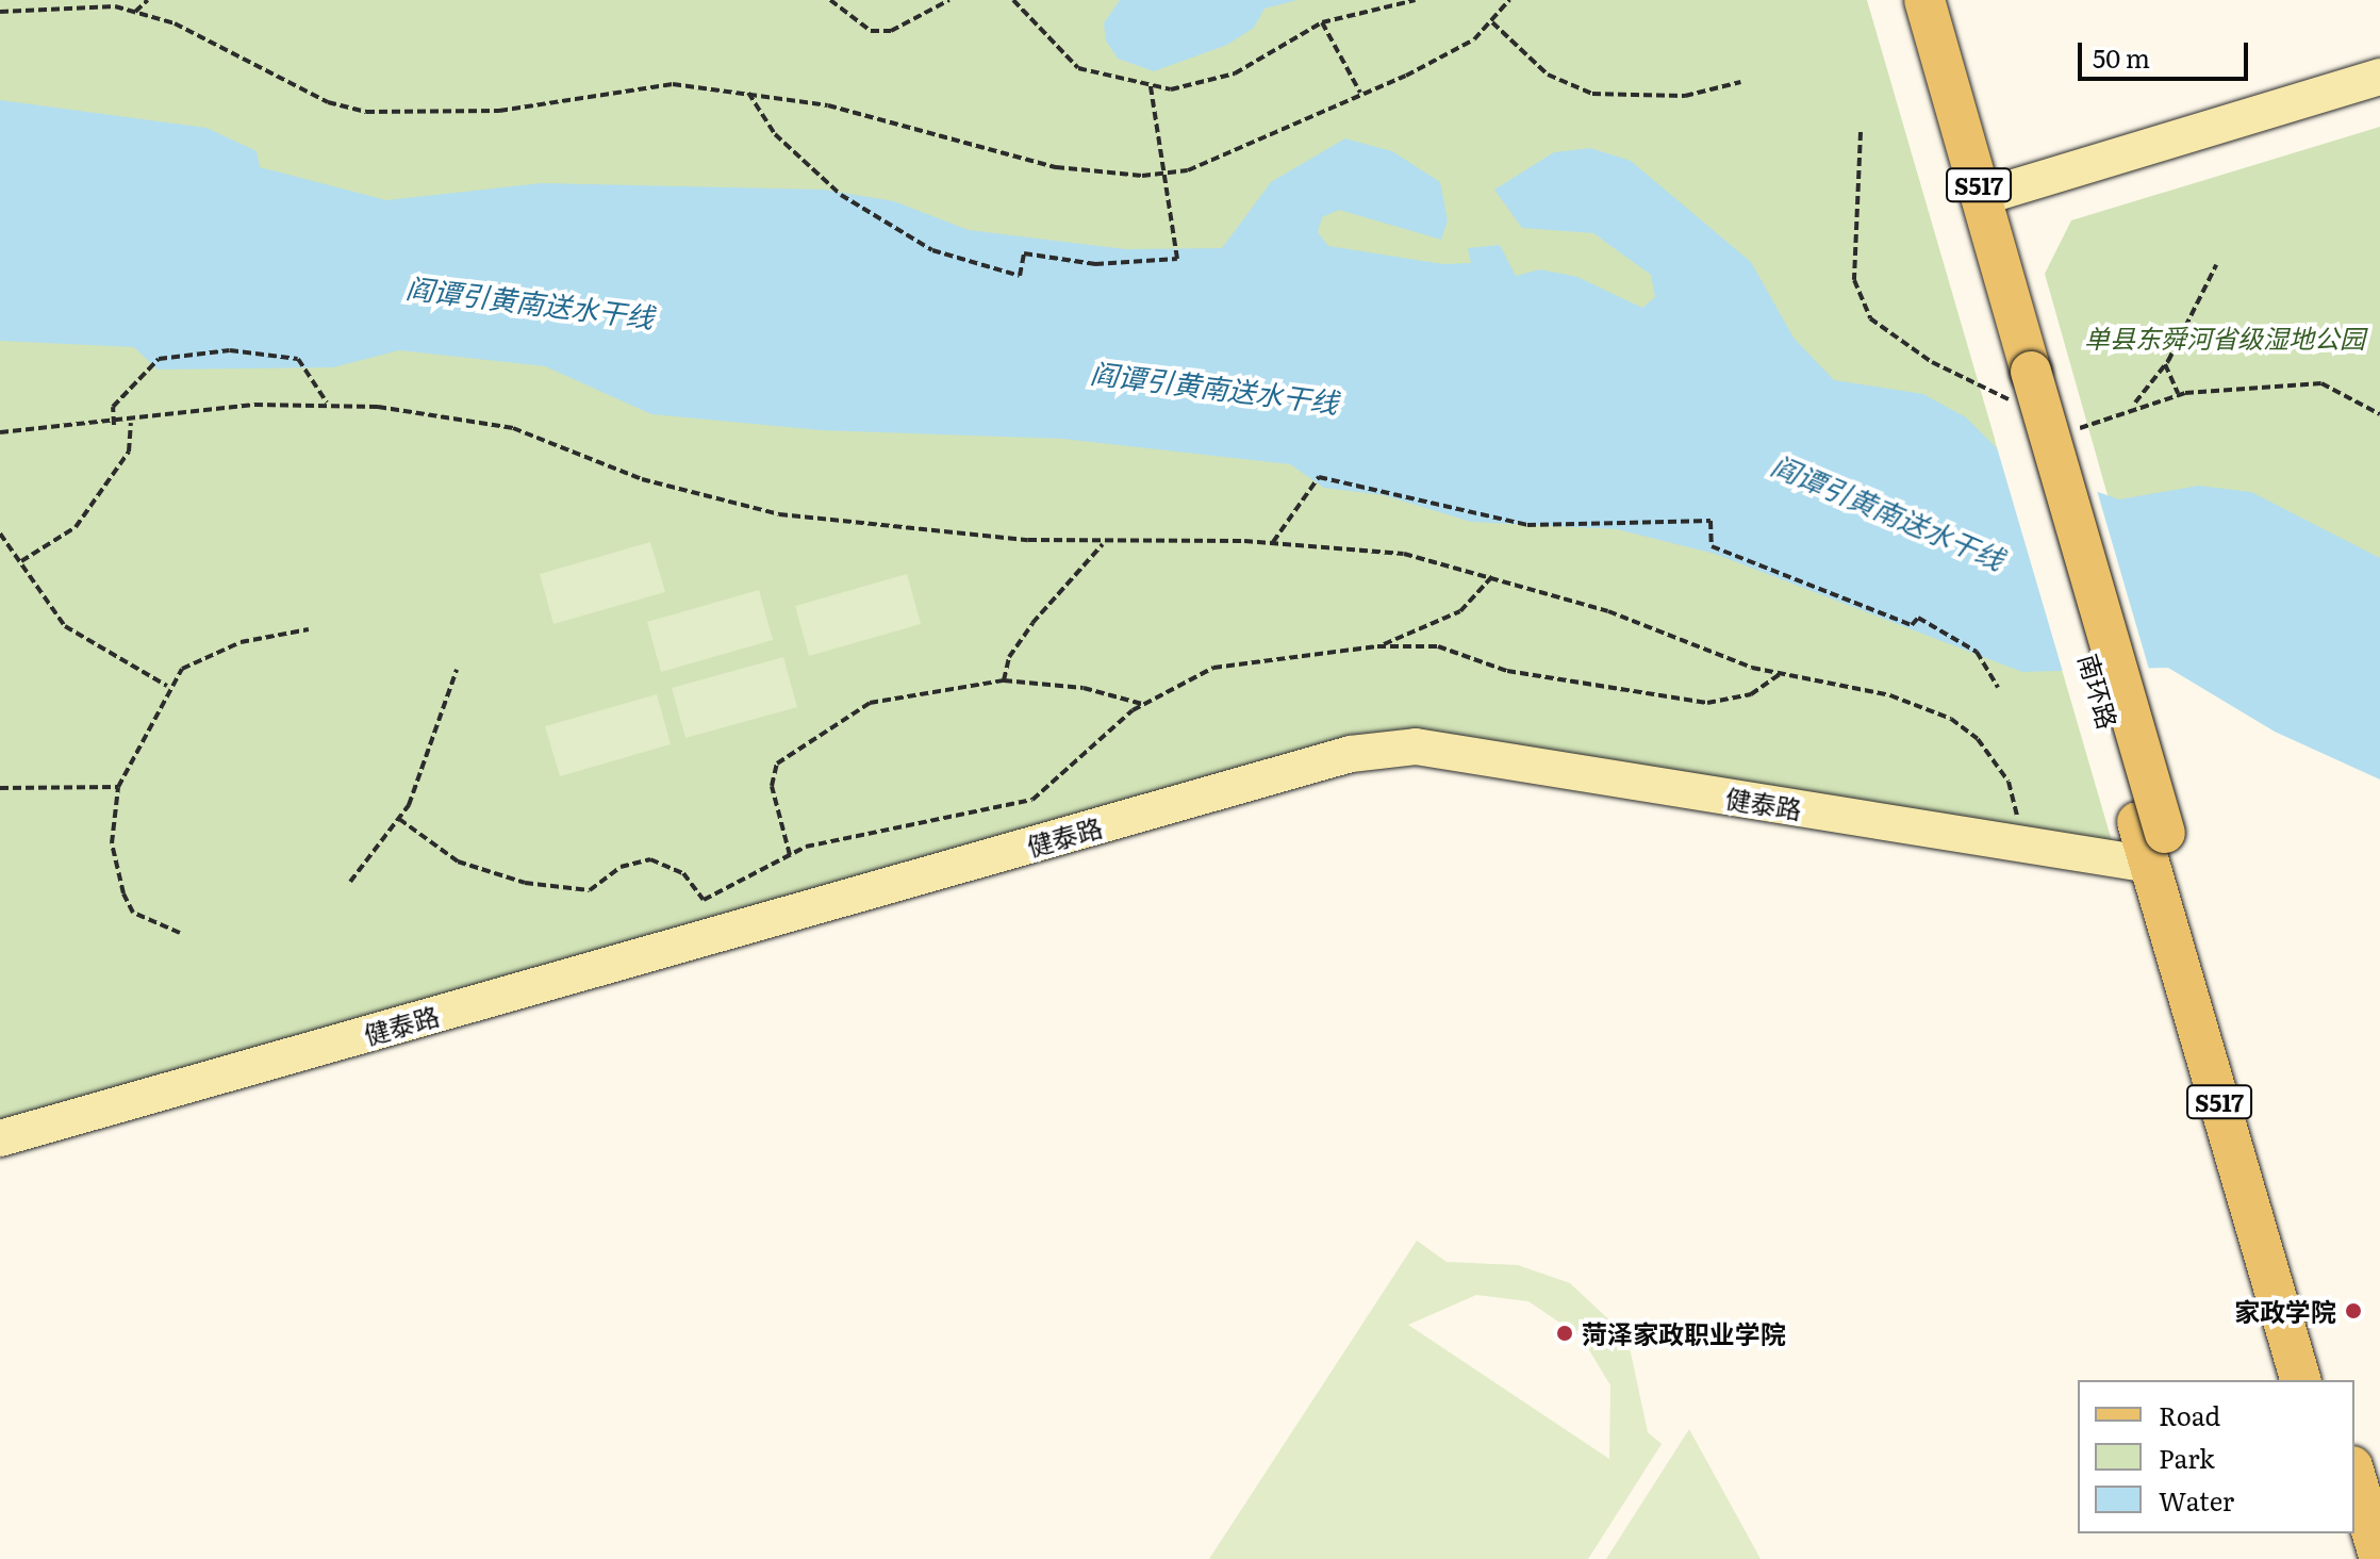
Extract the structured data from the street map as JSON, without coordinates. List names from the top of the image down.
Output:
{
  "streets": {
    "main road": ["S517", "南环路"],
    "street": ["健泰路"]
  },
  "crossings": [
    ["南环路", "健泰路"]
  ],
  "water": ["阎谭引黄南送水干线"],
  "parks": ["单县东舜河省级湿地公园"],
  "places": ["家政学院", "菏泽家政职业学院"],
  "legend": ["Road", "Park", "Water"],
  "scale_bar": "50 m"
}
